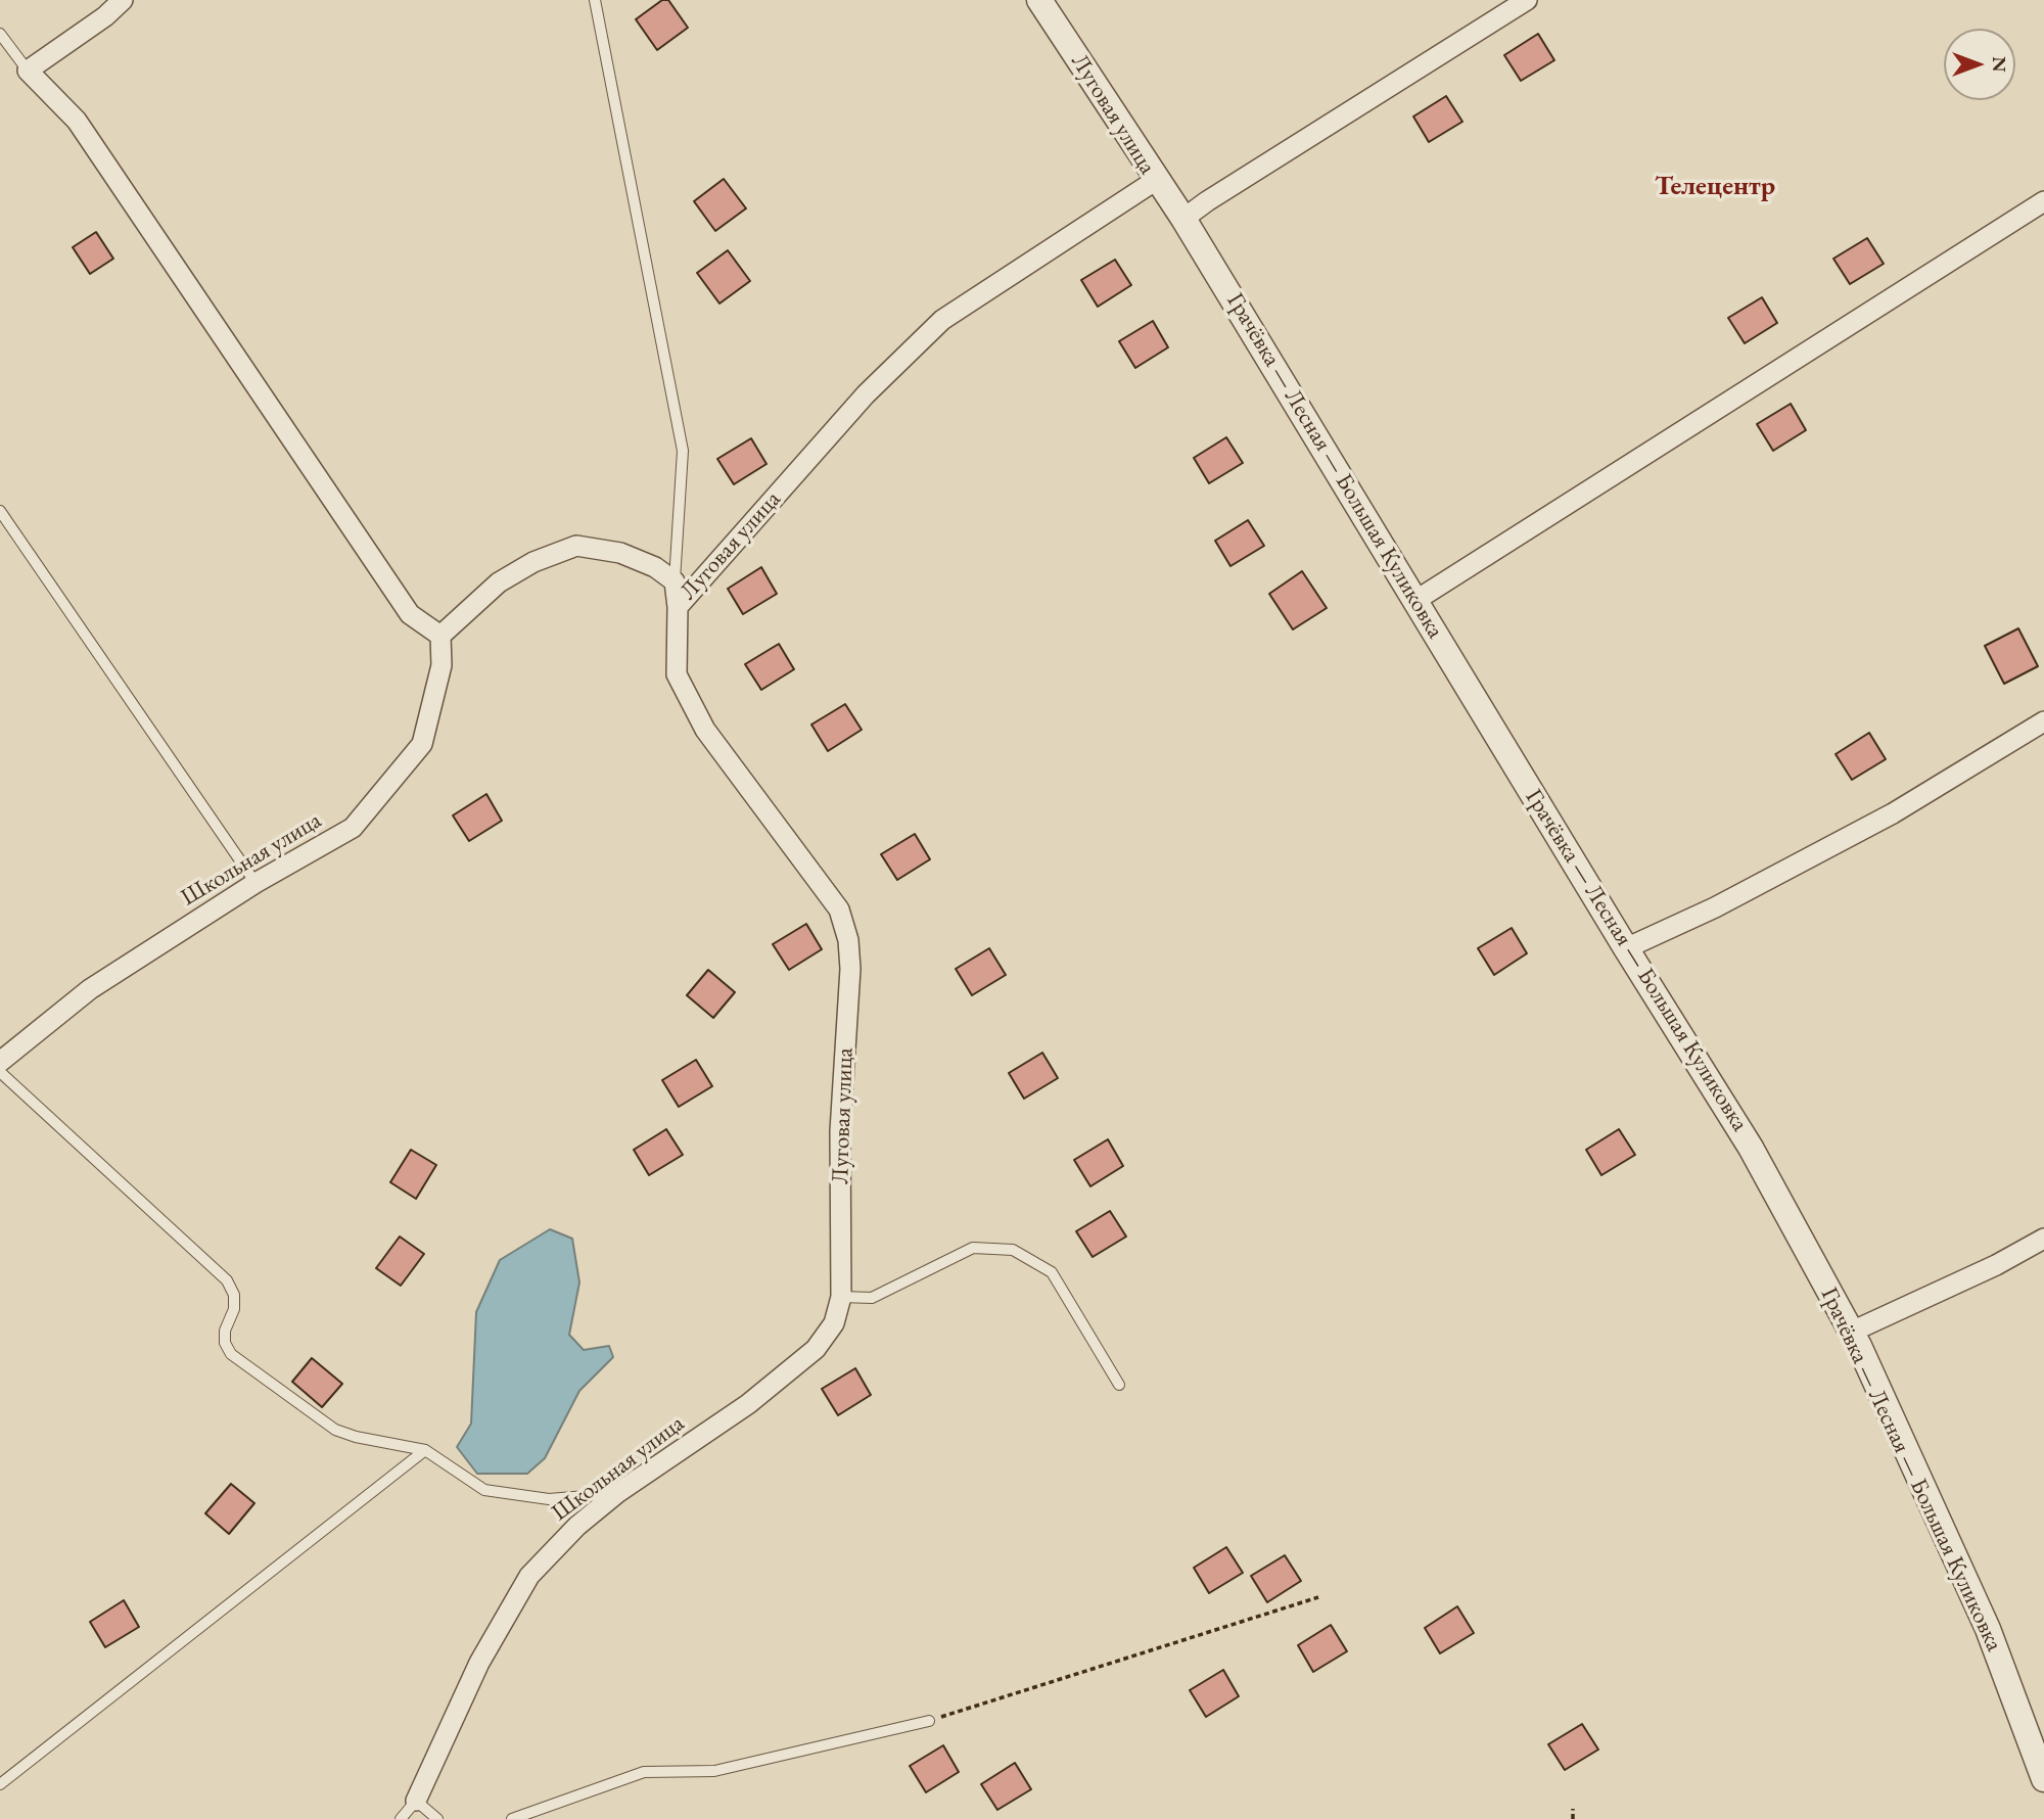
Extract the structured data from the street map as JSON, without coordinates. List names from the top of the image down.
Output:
{
  "streets": {
    "street": ["Луговая улица", "Грачёвка — Лесная — Большая Куликовка", "Школьная улица"]
  },
  "crossings": [
    ["Луговая улица", "Грачёвка — Лесная — Большая Куликовка"],
    ["Луговая улица", "Школьная улица"]
  ],
  "districts": ["Телецентр"],
  "north": "right"
}
